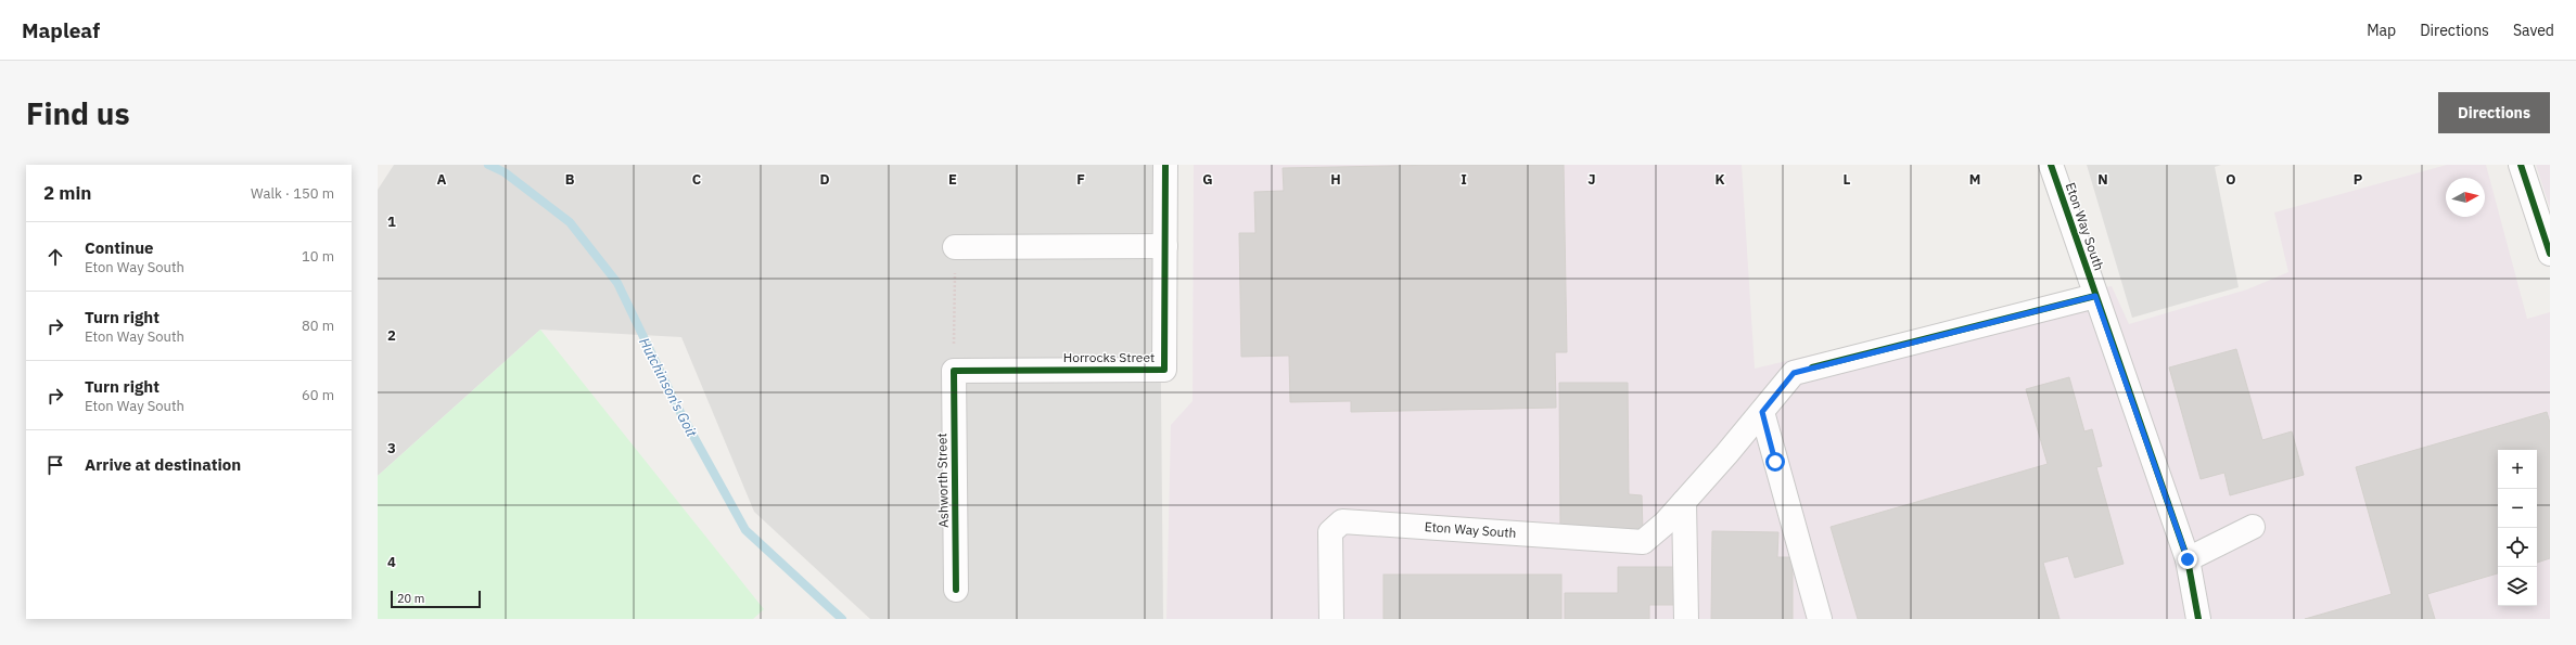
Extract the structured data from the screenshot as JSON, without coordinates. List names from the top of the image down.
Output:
{
  "streets": {
    "street": ["Eton Way South", "Horrocks Street", "Ashworth Street"]
  },
  "crossings": [
    ["Horrocks Street", "Ashworth Street"]
  ],
  "water": ["Hutchinson's Goit"],
  "scale_bar": "20 m",
  "north": "right",
  "page": {
    "header": "Mapleaf",
    "nav": ["Map", "Directions", "Saved"],
    "buttons": "Directions",
    "title": "Find us",
    "heading": ["2 min", "Walk · 150 m"],
    "list": [
      ["Continue", "Eton Way South", "10 m"],
      ["Turn right", "Eton Way South", "80 m"],
      ["Turn right", "Eton Way South", "60 m"],
      "Arrive at destination"
    ],
    "map_buttons": ["+", "−"],
    "scale": "20 m"
  },
  "grid": {
    "columns": [
      "A",
      "B",
      "C",
      "D",
      "E",
      "F",
      "G",
      "H",
      "I",
      "J",
      "K",
      "L",
      "M",
      "N",
      "O",
      "P"
    ],
    "rows": [
      "1",
      "2",
      "3",
      "4"
    ]
  }
}
